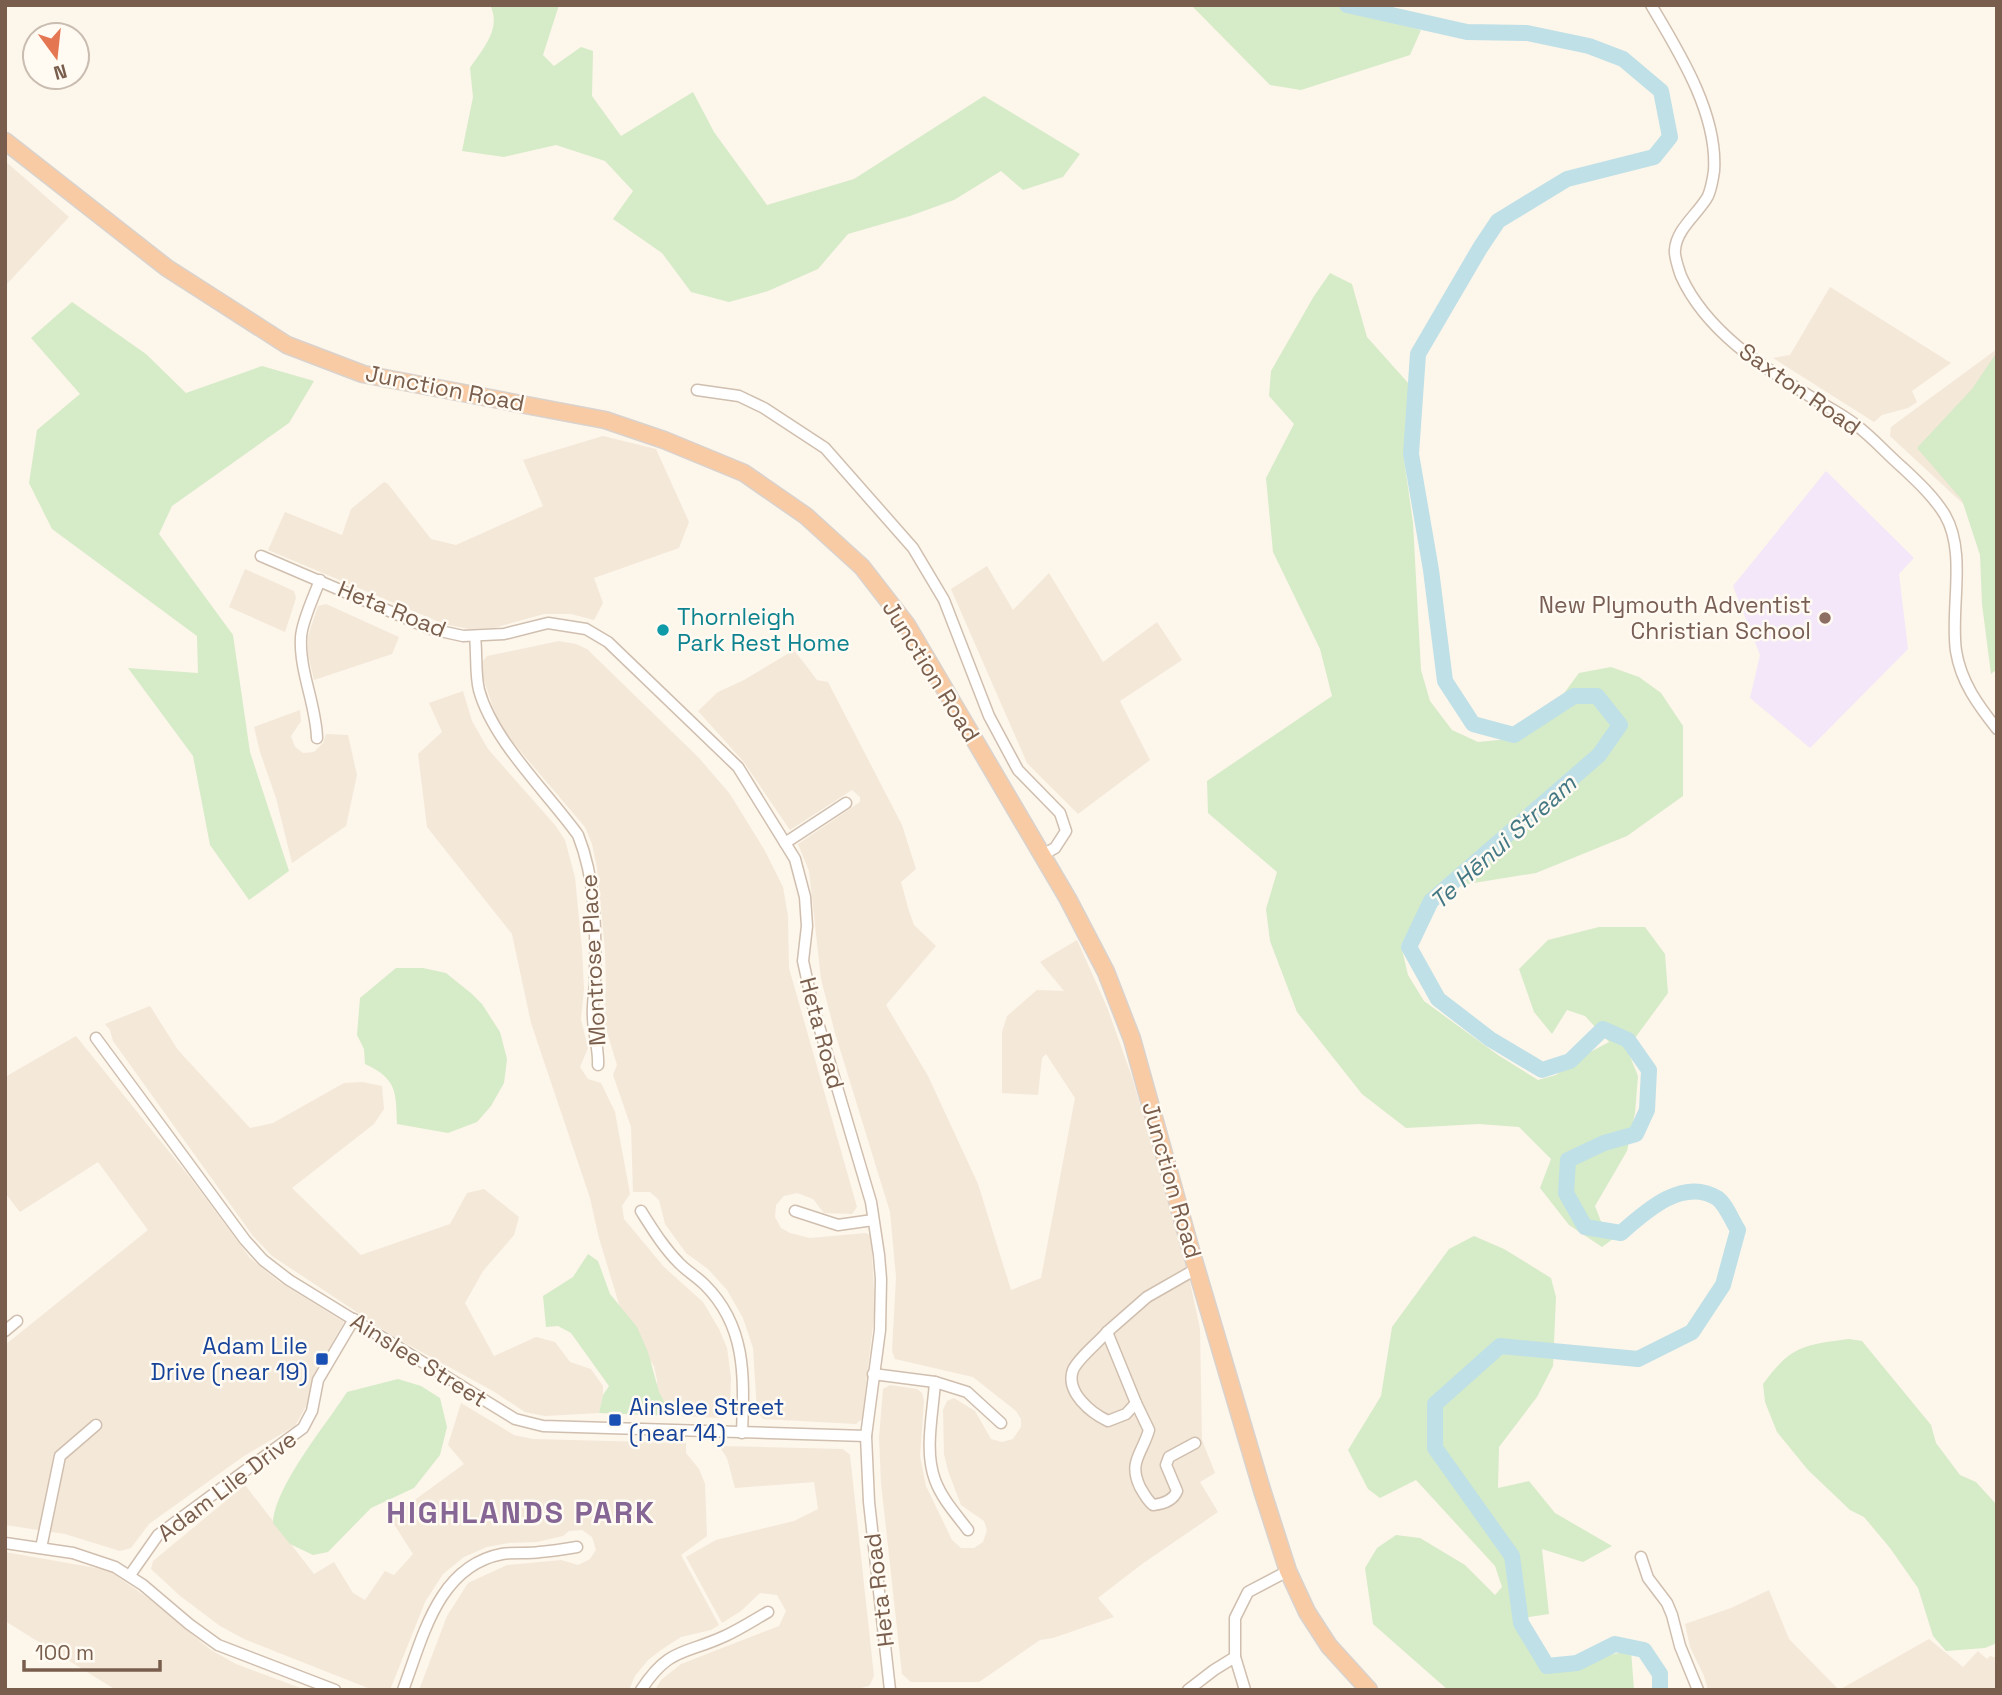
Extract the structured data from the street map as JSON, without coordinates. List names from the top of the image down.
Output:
{
  "streets": {
    "highway": ["Junction Road"],
    "street": [
      "Saxton Road",
      "Heta Road",
      "Montrose Place",
      "Ainslee Street",
      "Adam Lile Drive"
    ]
  },
  "crossings": [
    ["Heta Road", "Montrose Place"],
    ["Heta Road", "Ainslee Street"],
    ["Ainslee Street", "Adam Lile Drive"]
  ],
  "districts": ["HIGHLANDS PARK"],
  "water": ["Te Hēnui Stream"],
  "places": {
    "other": ["New Plymouth Adventist Christian School", "Thornleigh Park Rest Home"],
    "transit": ["Adam Lile Drive (near 19)", "Ainslee Street (near 14)"]
  },
  "scale_bar": "100 m",
  "north": "bottom"
}
